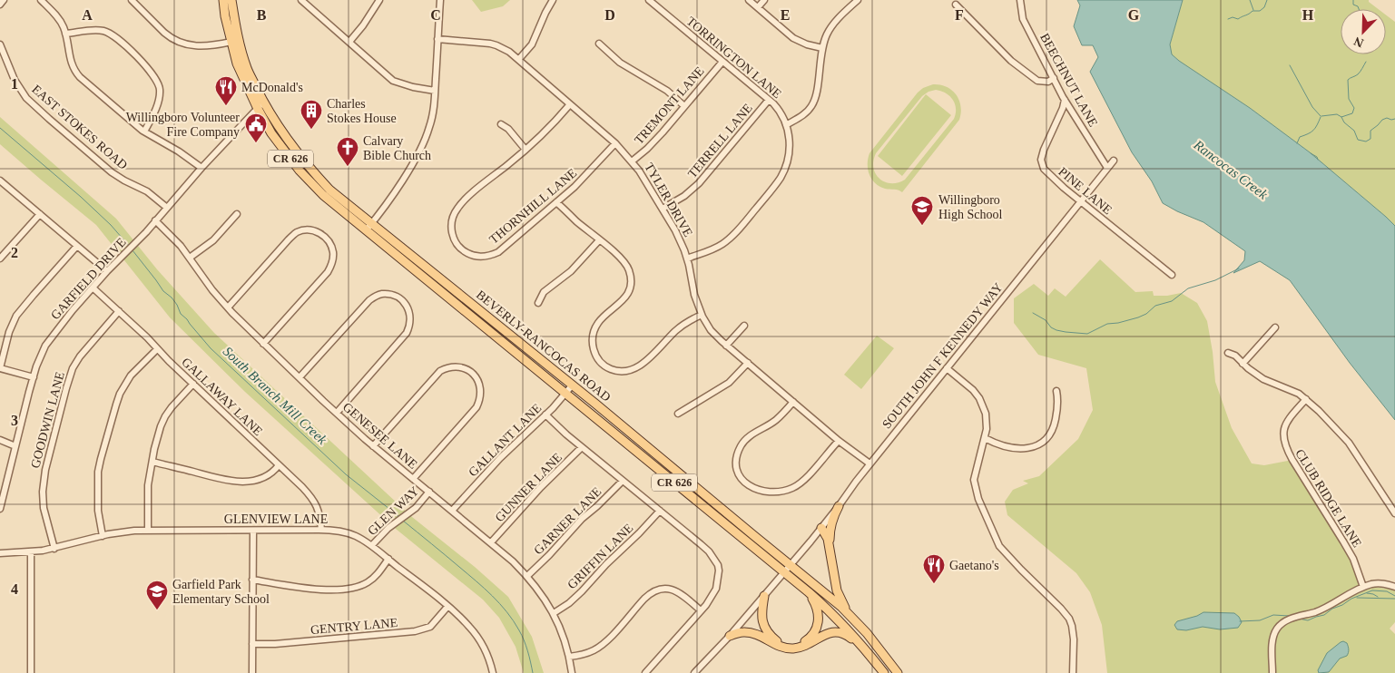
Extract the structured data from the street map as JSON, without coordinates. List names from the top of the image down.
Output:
{
  "streets": {
    "main road": ["CR 626", "BEVERLY-RANCOCAS ROAD"],
    "street": [
      "TORRINGTON LANE",
      "BEECHNUT LANE",
      "TREMONT LANE",
      "EAST STOKES ROAD",
      "TERRELL LANE",
      "PINE LANE",
      "TYLER DRIVE",
      "THORNHILL LANE",
      "GARFIELD DRIVE",
      "SOUTH JOHN F KENNEDY WAY",
      "GALLAWAY LANE",
      "GOODWIN LANE",
      "GENESEE LANE",
      "GALLANT LANE",
      "GUNNER LANE",
      "CLUB RIDGE LANE",
      "GLEN WAY",
      "GLENVIEW LANE",
      "GARNER LANE",
      "GRIFFIN LANE",
      "GENTRY LANE"
    ]
  },
  "crossings": [
    ["TORRINGTON LANE", "TREMONT LANE"],
    ["TORRINGTON LANE", "TERRELL LANE"],
    ["TORRINGTON LANE", "TYLER DRIVE"],
    ["BEECHNUT LANE", "PINE LANE"],
    ["BEECHNUT LANE", "SOUTH JOHN F KENNEDY WAY"],
    ["TREMONT LANE", "TYLER DRIVE"],
    ["EAST STOKES ROAD", "GARFIELD DRIVE"],
    ["TERRELL LANE", "TYLER DRIVE"],
    ["PINE LANE", "SOUTH JOHN F KENNEDY WAY"],
    ["TYLER DRIVE", "THORNHILL LANE"],
    ["TYLER DRIVE", "SOUTH JOHN F KENNEDY WAY"],
    ["GARFIELD DRIVE", "BEVERLY-RANCOCAS ROAD"],
    ["GARFIELD DRIVE", "GALLAWAY LANE"],
    ["GARFIELD DRIVE", "GENESEE LANE"],
    ["BEVERLY-RANCOCAS ROAD", "SOUTH JOHN F KENNEDY WAY"],
    ["BEVERLY-RANCOCAS ROAD", "GALLANT LANE"],
    ["GALLAWAY LANE", "GOODWIN LANE"],
    ["GALLAWAY LANE", "GLENVIEW LANE"],
    ["GOODWIN LANE", "GLENVIEW LANE"],
    ["GENESEE LANE", "GALLANT LANE"],
    ["GENESEE LANE", "GUNNER LANE"],
    ["GENESEE LANE", "GLEN WAY"],
    ["GENESEE LANE", "GARNER LANE"],
    ["GENESEE LANE", "GRIFFIN LANE"],
    ["GLEN WAY", "GLENVIEW LANE"],
    ["GLENVIEW LANE", "GENTRY LANE"]
  ],
  "water": ["Rancocas Creek", "South Branch Mill Creek"],
  "places": {
    "restaurant": ["McDonald's", "Gaetano's"],
    "building": ["Charles Stokes House"],
    "public building": ["Willingboro Volunteer Fire Company"],
    "church": ["Calvary Bible Church"],
    "school or university": ["Willingboro High School", "Garfield Park Elementary School"]
  },
  "north": "bottom left",
  "grid": {
    "columns": [
      "A",
      "B",
      "C",
      "D",
      "E",
      "F",
      "G",
      "H"
    ],
    "rows": [
      "1",
      "2",
      "3",
      "4"
    ]
  }
}
